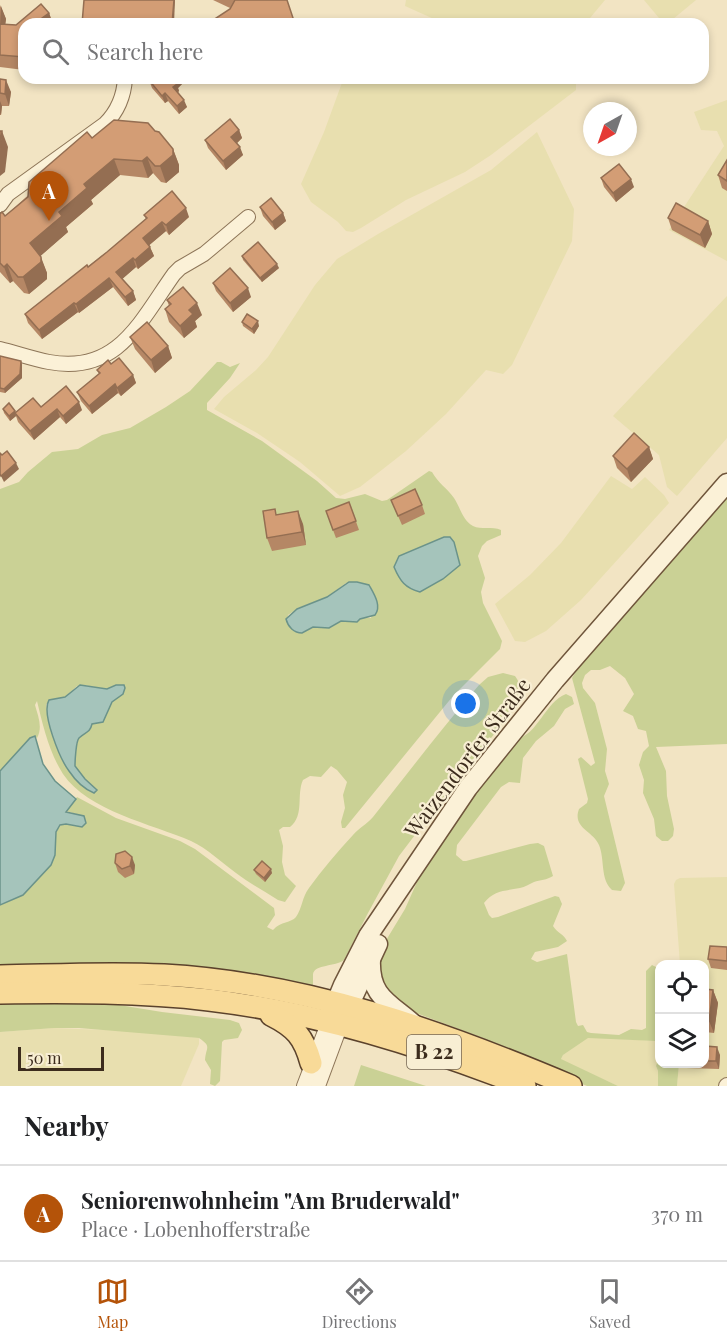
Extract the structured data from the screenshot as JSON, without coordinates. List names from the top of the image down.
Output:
{
  "streets": {
    "main road": ["Waizendorfer Straße", "B 22"]
  },
  "crossings": [
    ["Waizendorfer Straße", "B 22"]
  ],
  "scale_bar": "50 m",
  "north": "bottom left",
  "page": {
    "search": "Search here",
    "pins": "A",
    "scale": "50 m",
    "heading": "Nearby",
    "list": [
      {
        "mark": "A",
        "name": "Seniorenwohnheim \"Am Bruderwald\"",
        "note": "Place · Lobenhofferstraße",
        "value": "370 m"
      }
    ],
    "nav": ["Map", "Directions", "Saved"]
  }
}
